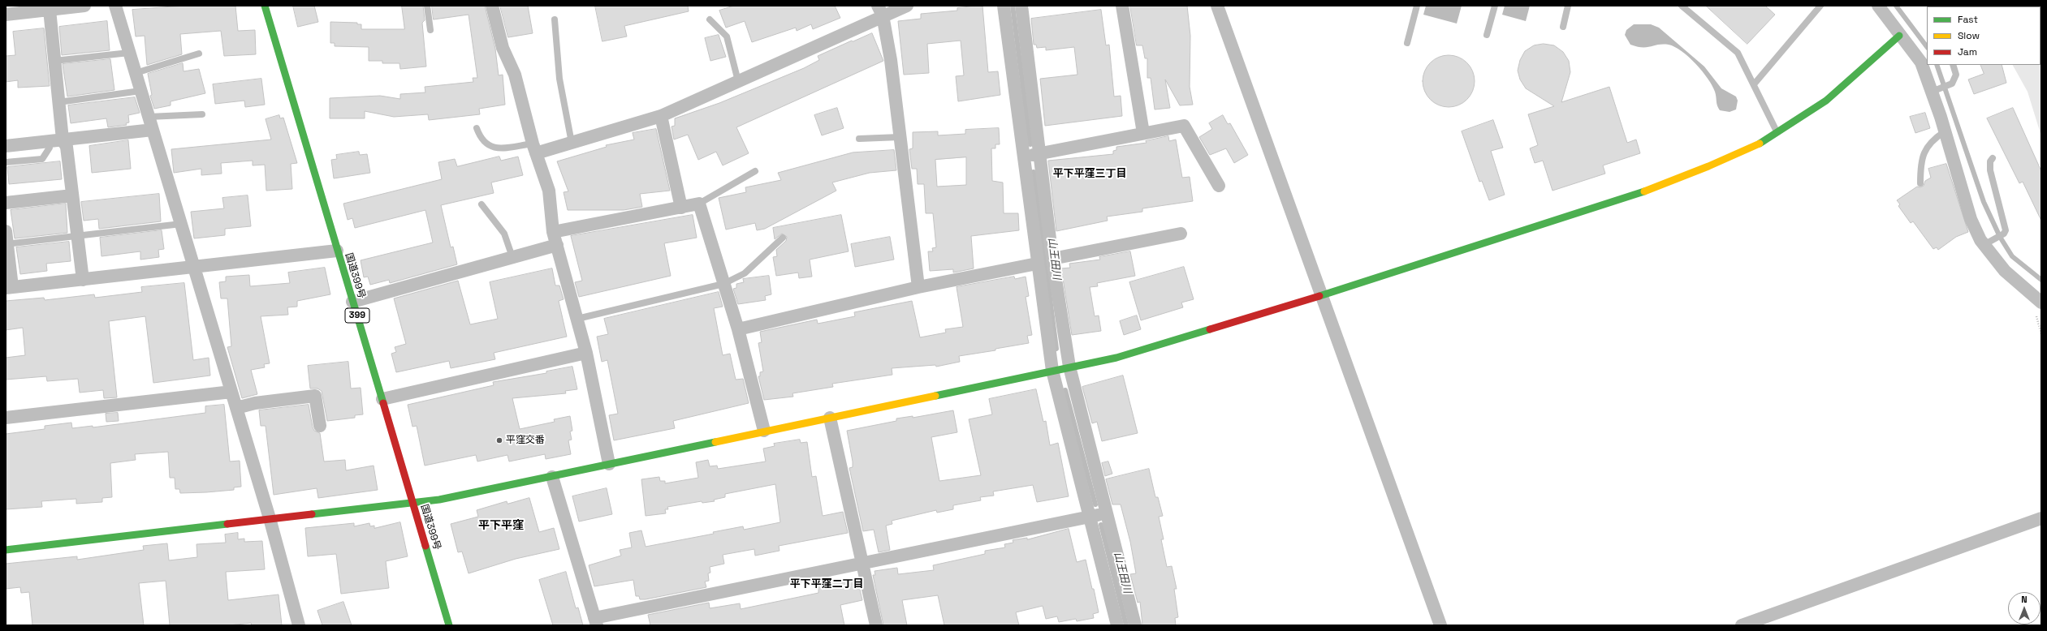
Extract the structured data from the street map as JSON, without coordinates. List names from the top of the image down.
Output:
{
  "streets": {
    "main road": ["国道399号", "399"]
  },
  "districts": ["平下平窪三丁目", "平下平窪", "平下平窪二丁目"],
  "water": ["山王田川"],
  "places": ["平窪交番"],
  "legend": ["Fast", "Slow", "Jam"],
  "north": "top"
}
